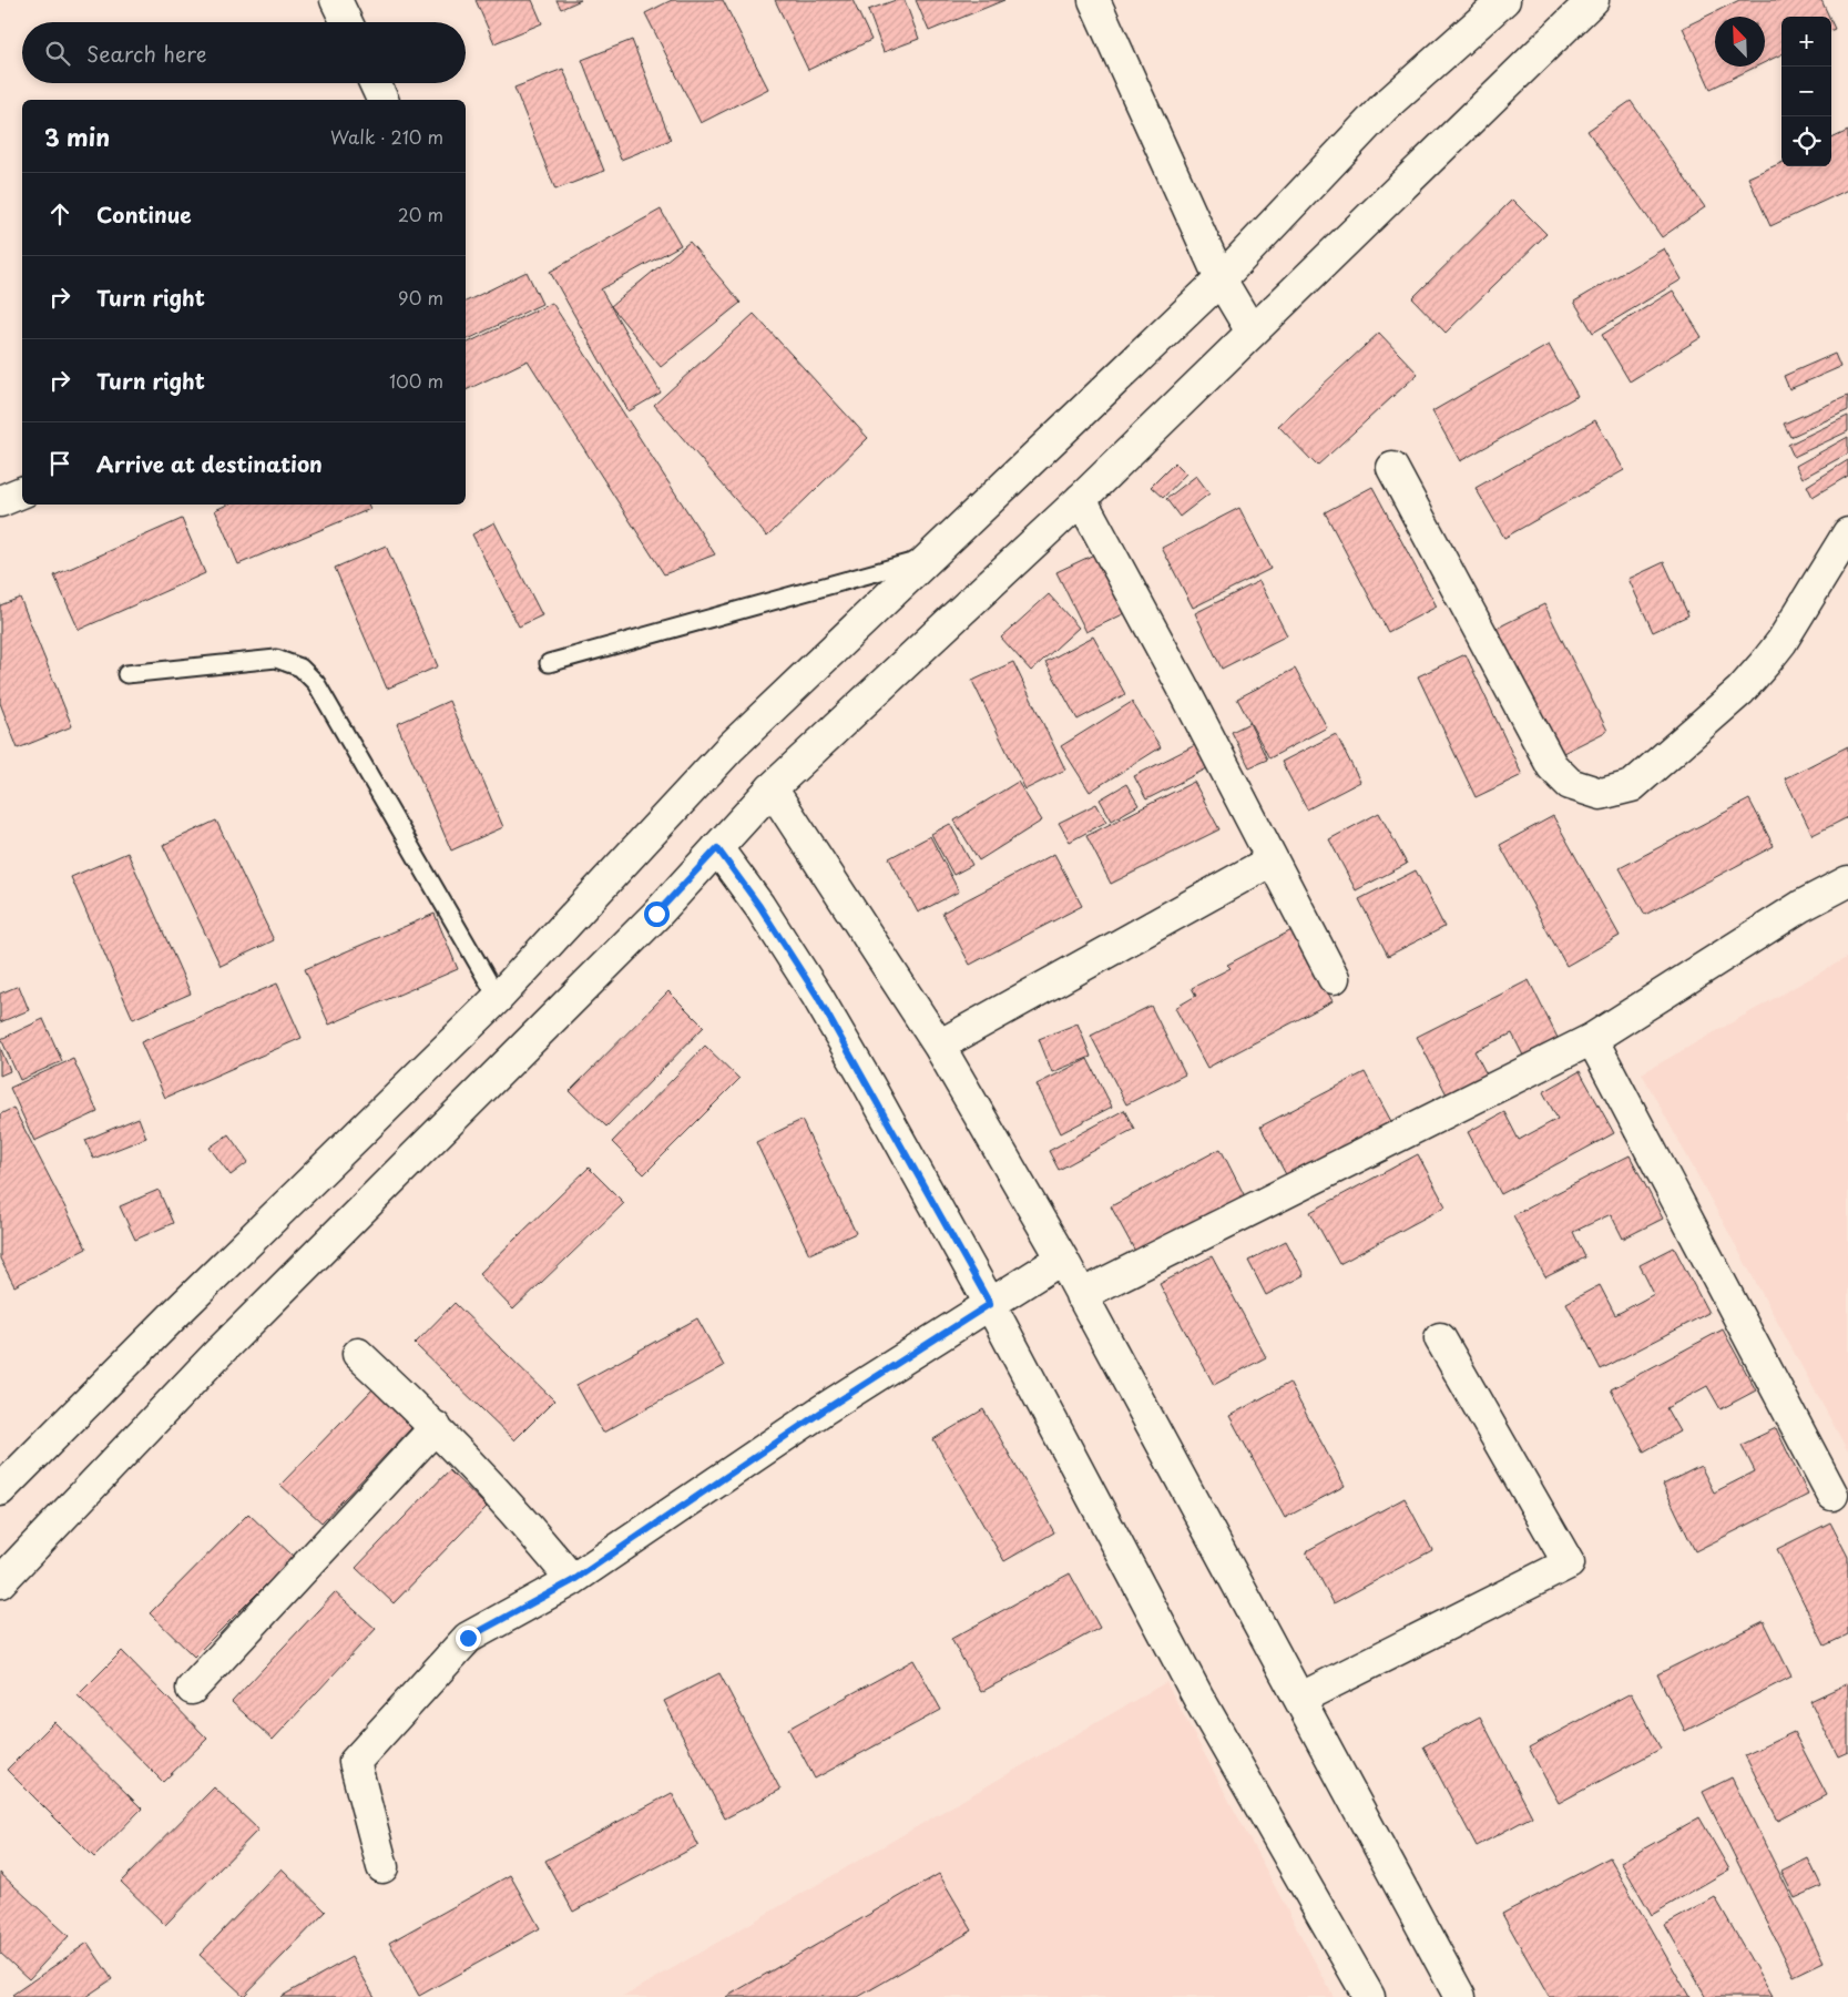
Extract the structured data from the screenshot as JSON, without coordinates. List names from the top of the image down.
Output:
{
  "north": "top left",
  "page": {
    "map_buttons": ["+", "−"],
    "search": "Search here",
    "heading": ["3 min", "Walk · 210 m"],
    "list": [
      ["Continue", "20 m"],
      ["Turn right", "90 m"],
      ["Turn right", "100 m"],
      "Arrive at destination"
    ]
  }
}
